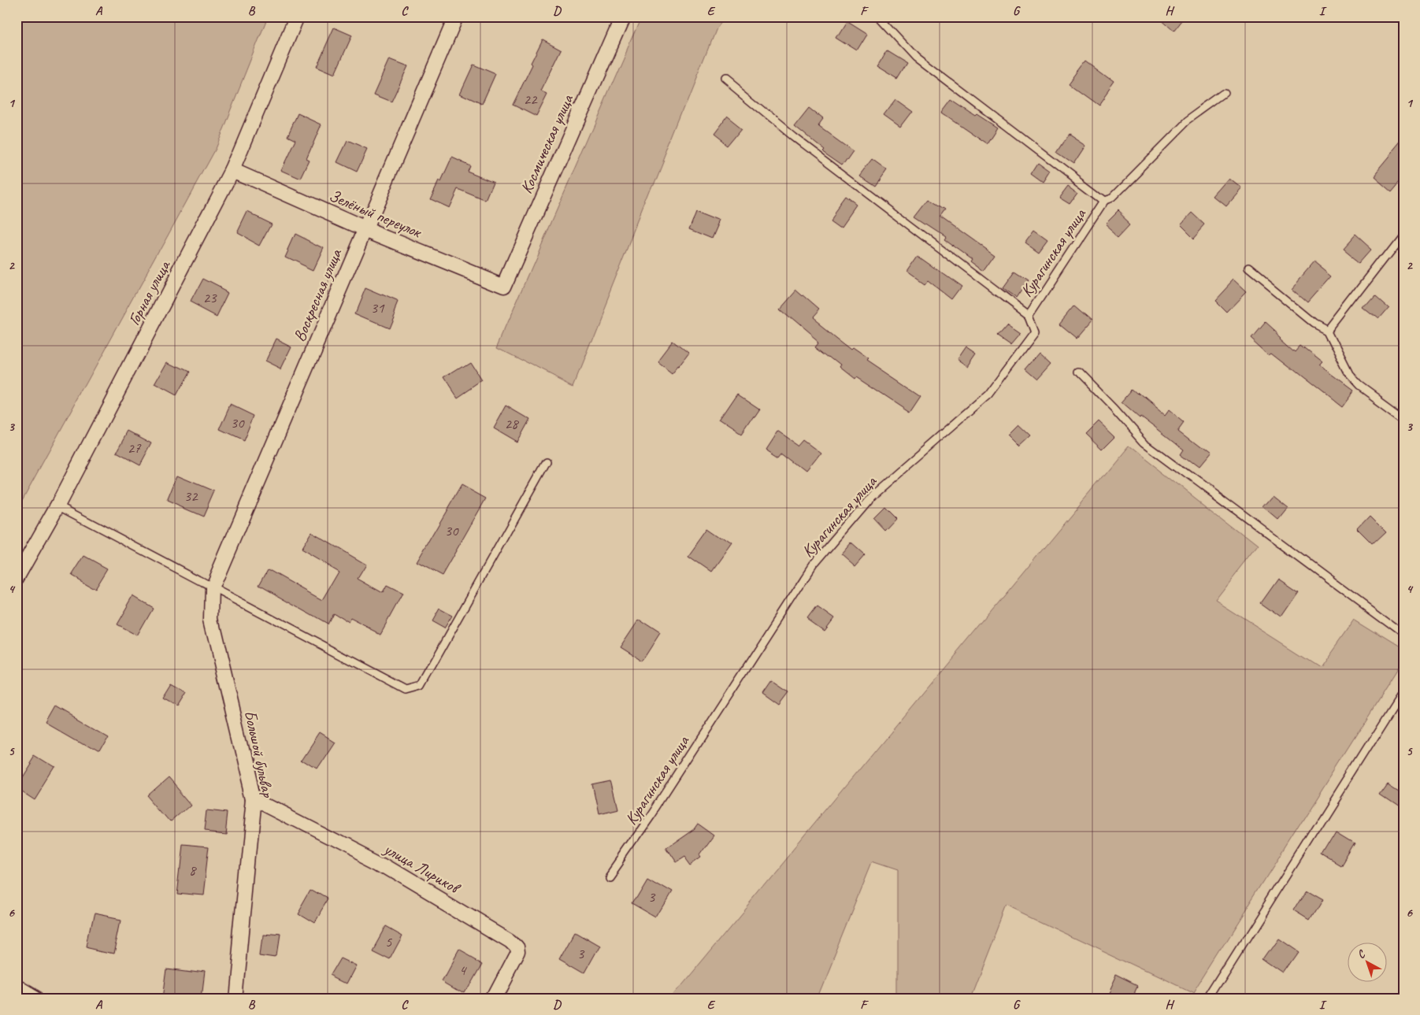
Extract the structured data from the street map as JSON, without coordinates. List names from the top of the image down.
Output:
{
  "streets": {
    "street": [
      "Космическая улица",
      "Зелёный переулок",
      "Горная улица",
      "Воскресная улица",
      "Большой бульвар",
      "улица Лириков"
    ],
    "lane": ["Курагинская улица"]
  },
  "crossings": [
    ["Космическая улица", "Зелёный переулок"],
    ["Зелёный переулок", "Горная улица"],
    ["Зелёный переулок", "Воскресная улица"],
    ["Воскресная улица", "Большой бульвар"],
    ["Большой бульвар", "улица Лириков"]
  ],
  "house_numbers": [
    "22",
    "23",
    "31",
    "30",
    "28",
    "27",
    "32",
    "30",
    "8",
    "3",
    "5",
    "3",
    "4"
  ],
  "north": "top left",
  "grid": {
    "columns": [
      "A",
      "B",
      "C",
      "D",
      "E",
      "F",
      "G",
      "H",
      "I"
    ],
    "rows": [
      "1",
      "2",
      "3",
      "4",
      "5",
      "6"
    ]
  }
}
